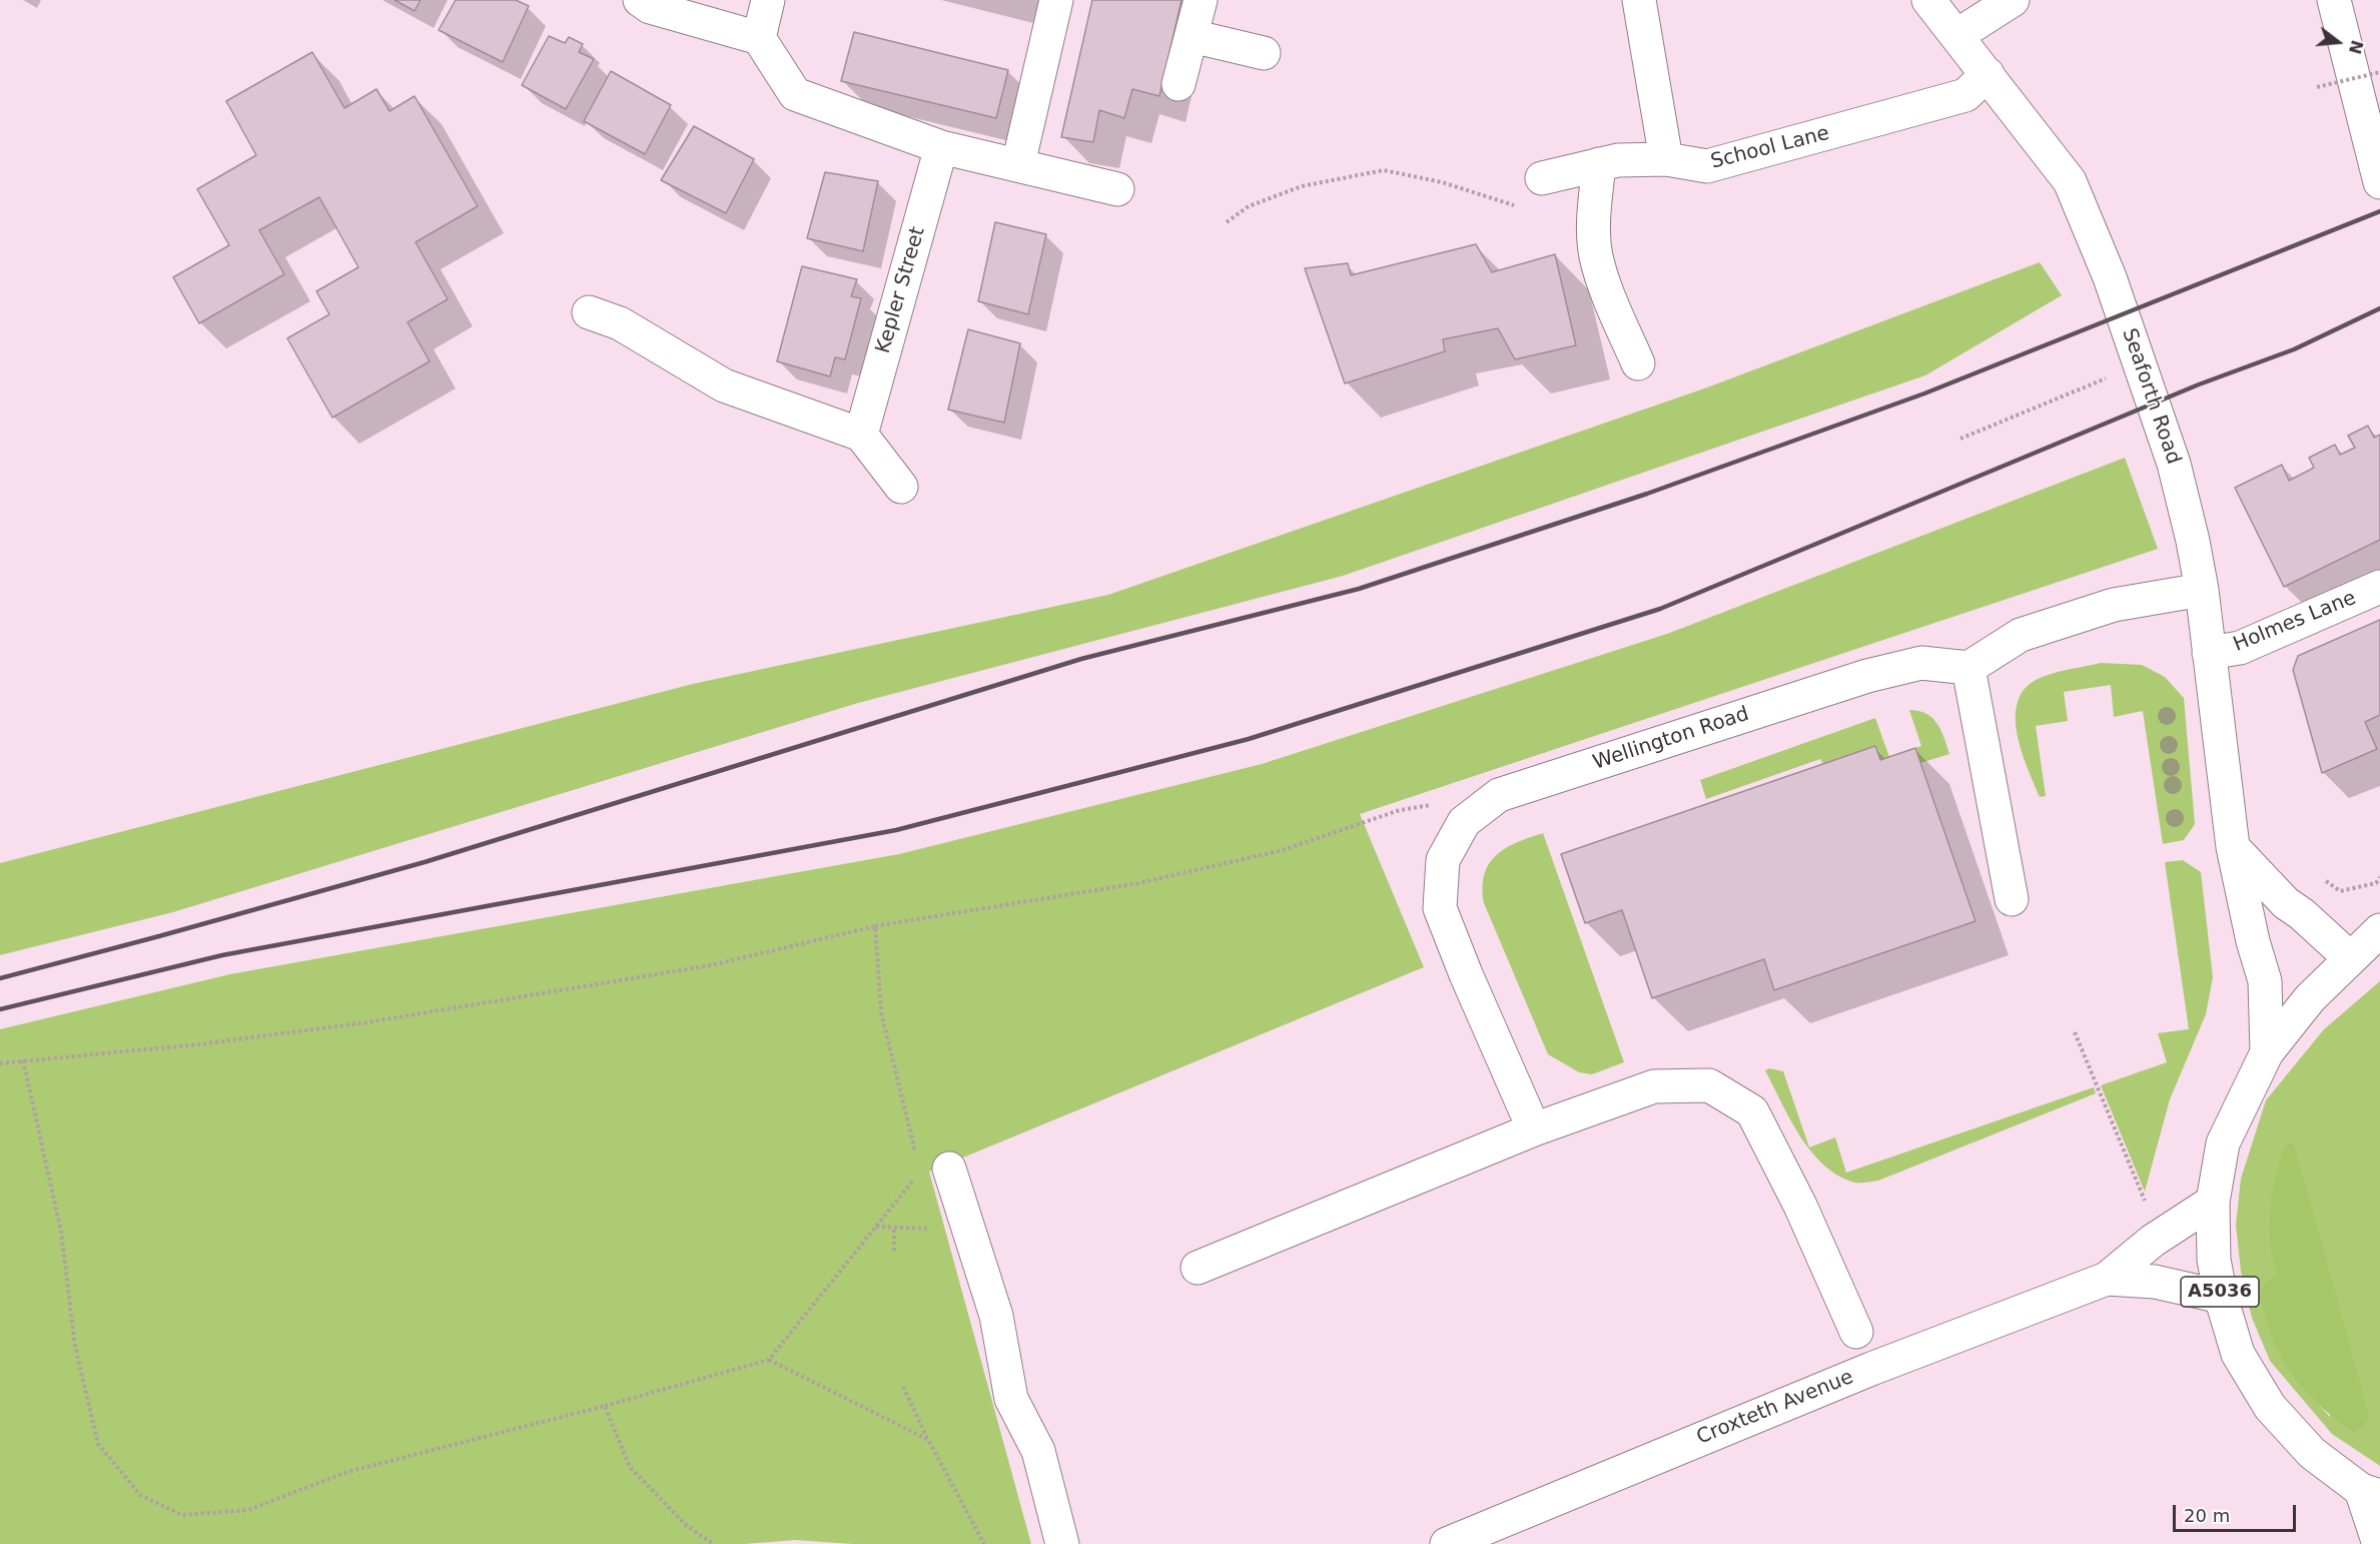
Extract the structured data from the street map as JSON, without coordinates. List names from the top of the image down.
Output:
{
  "streets": {
    "main road": [
      "School Lane",
      "Kepler Street",
      "Seaforth Road",
      "Holmes Lane",
      "Wellington Road",
      "A5036",
      "Croxteth Avenue"
    ]
  },
  "crossings": [
    ["School Lane", "Seaforth Road"],
    ["Seaforth Road", "Holmes Lane"],
    ["Seaforth Road", "A5036"],
    ["A5036", "Croxteth Avenue"]
  ],
  "scale_bar": "20 m",
  "north": "right"
}
